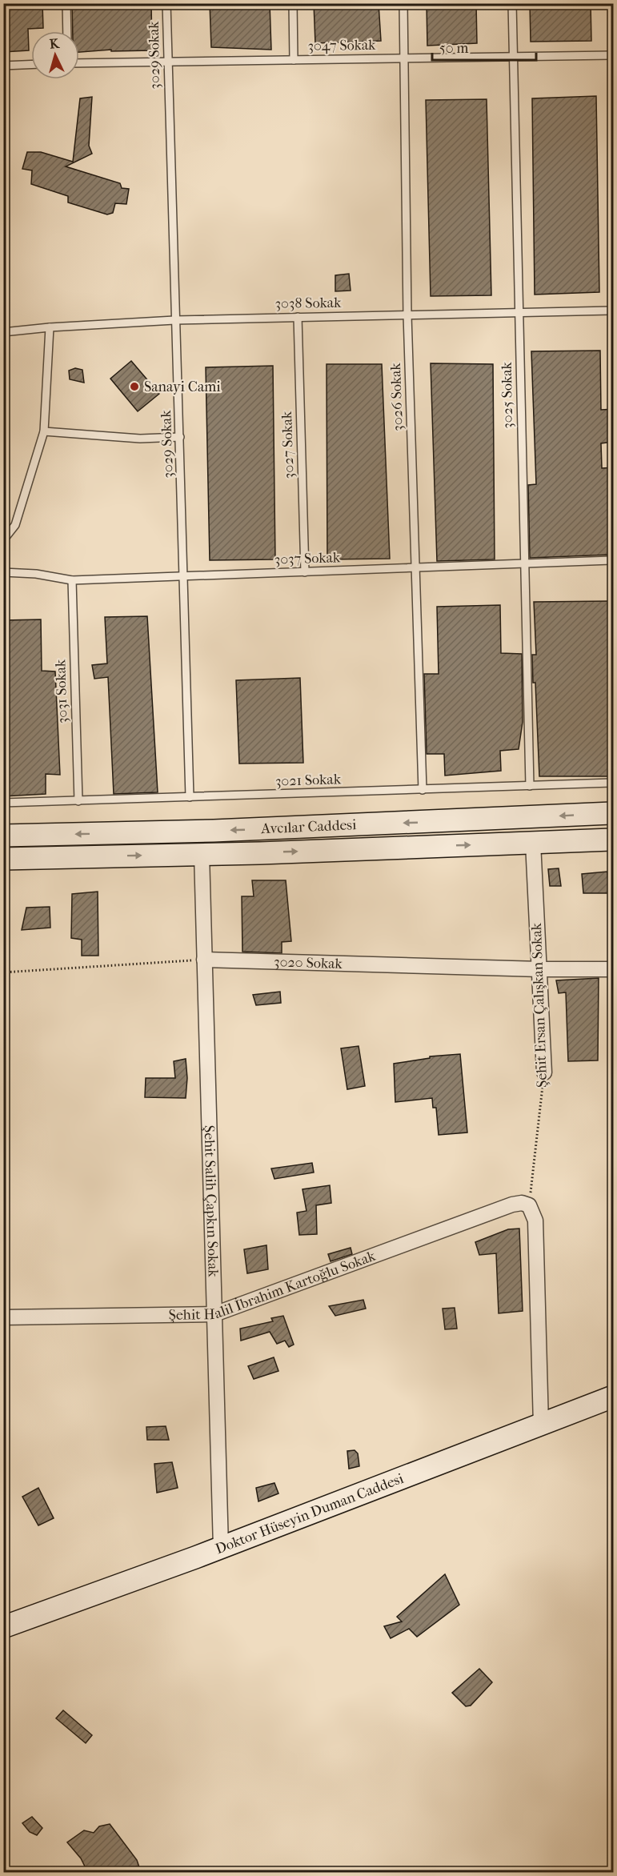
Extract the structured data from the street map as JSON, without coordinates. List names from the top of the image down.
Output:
{
  "streets": {
    "main road": ["Avcılar Caddesi", "Doktor Hüseyin Duman Caddesi"],
    "street": [
      "3020 Sokak",
      "Şehit Ersan Çalışkan Sokak",
      "Şehit Salih Çapkın Sokak",
      "Şehit Halil İbrahim Kartoğlu Sokak"
    ],
    "lane": [
      "3047 Sokak",
      "3029 Sokak",
      "3038 Sokak",
      "3025 Sokak",
      "3026 Sokak",
      "3027 Sokak",
      "3037 Sokak",
      "3031 Sokak",
      "3021 Sokak"
    ]
  },
  "crossings": [
    ["3047 Sokak", "3029 Sokak"],
    ["3047 Sokak", "3025 Sokak"],
    ["3047 Sokak", "3026 Sokak"],
    ["3029 Sokak", "3038 Sokak"],
    ["3029 Sokak", "3037 Sokak"],
    ["3029 Sokak", "3021 Sokak"],
    ["3038 Sokak", "3025 Sokak"],
    ["3038 Sokak", "3026 Sokak"],
    ["3038 Sokak", "3027 Sokak"],
    ["3025 Sokak", "3037 Sokak"],
    ["3025 Sokak", "3021 Sokak"],
    ["3026 Sokak", "3037 Sokak"],
    ["3026 Sokak", "3021 Sokak"],
    ["3027 Sokak", "3037 Sokak"],
    ["3037 Sokak", "3031 Sokak"],
    ["3031 Sokak", "3021 Sokak"],
    ["Avcılar Caddesi", "Şehit Ersan Çalışkan Sokak"],
    ["Avcılar Caddesi", "Şehit Salih Çapkın Sokak"],
    ["3020 Sokak", "Şehit Ersan Çalışkan Sokak"],
    ["3020 Sokak", "Şehit Salih Çapkın Sokak"],
    ["Şehit Ersan Çalışkan Sokak", "Şehit Halil İbrahim Kartoğlu Sokak"],
    ["Şehit Salih Çapkın Sokak", "Şehit Halil İbrahim Kartoğlu Sokak"],
    ["Şehit Salih Çapkın Sokak", "Doktor Hüseyin Duman Caddesi"]
  ],
  "places": ["Sanayi Cami"],
  "scale_bar": "50 m",
  "north": "top"
}
